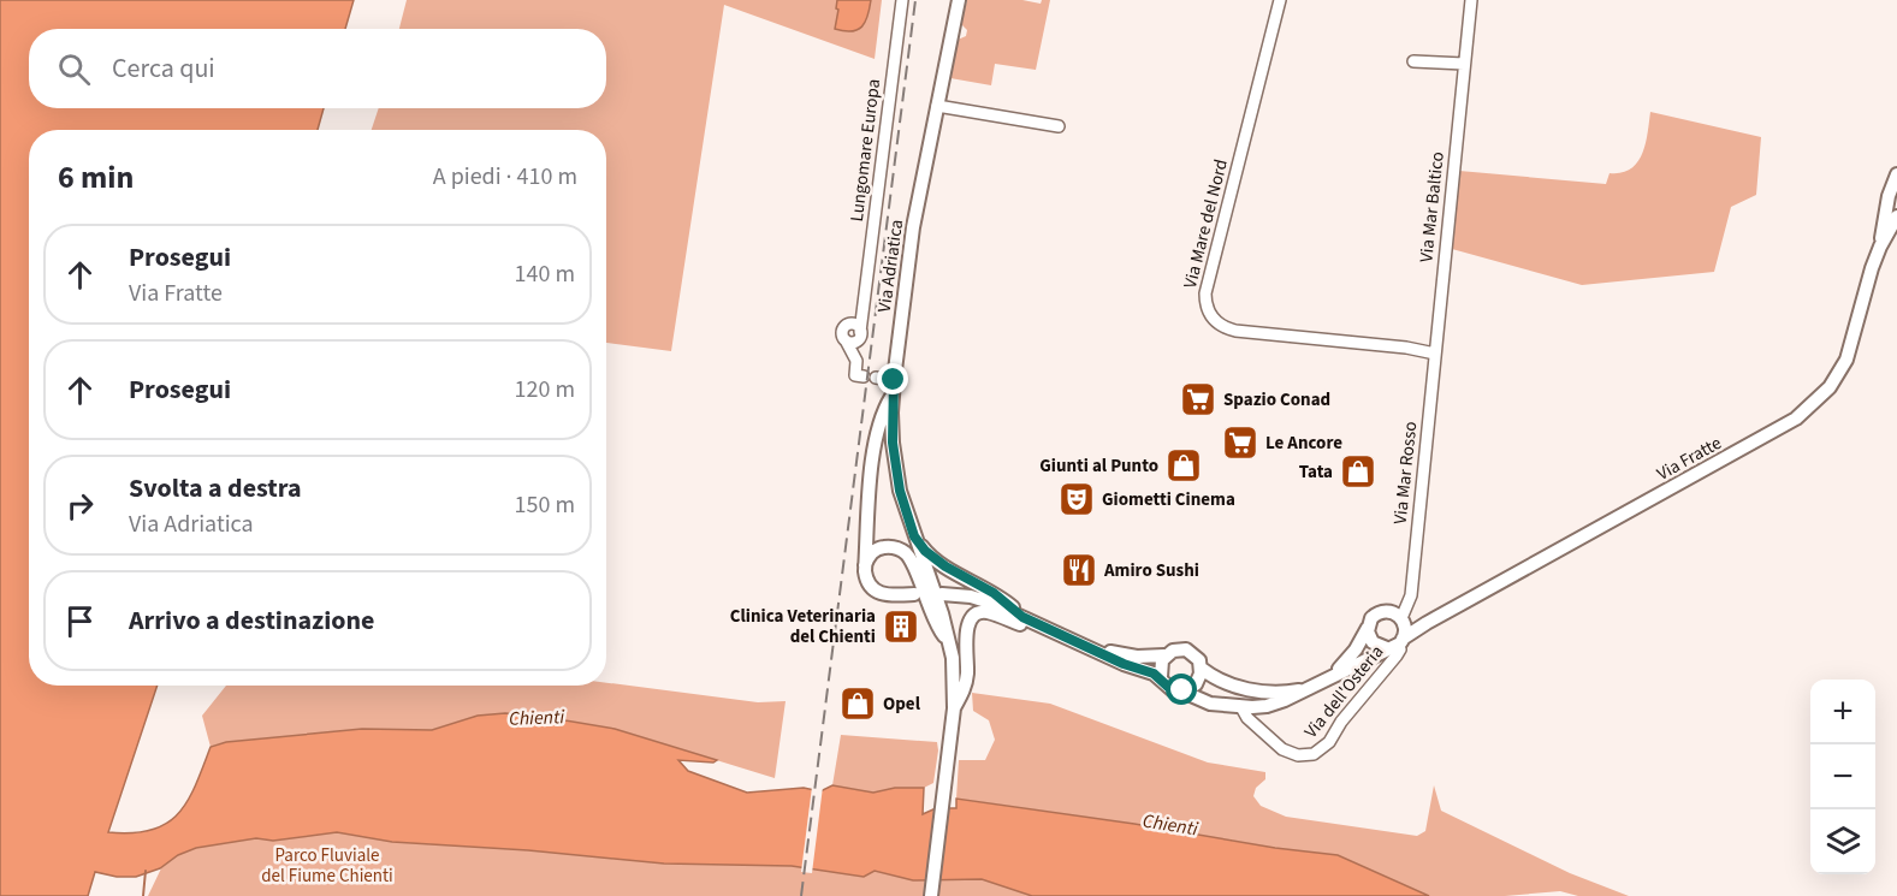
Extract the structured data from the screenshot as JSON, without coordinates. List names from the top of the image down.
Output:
{
  "streets": {
    "main road": ["Via Adriatica", "Via Fratte"],
    "street": [
      "Lungomare Europa",
      "Via Mar Baltico",
      "Via Mare del Nord",
      "Via Mar Rosso",
      "Via dell'Osteria"
    ]
  },
  "crossings": [
    ["Via Mar Baltico", "Via Mare del Nord"],
    ["Via Mar Baltico", "Via Mar Rosso"],
    ["Via Mare del Nord", "Via Mar Rosso"],
    ["Via Fratte", "Via Mar Rosso"],
    ["Via Fratte", "Via dell'Osteria"],
    ["Via Mar Rosso", "Via dell'Osteria"]
  ],
  "water": ["Chienti"],
  "parks": ["Parco Fluviale del Fiume Chienti"],
  "places": {
    "supermarket": ["Spazio Conad", "Le Ancore"],
    "shop": ["Giunti al Punto", "Tata", "Opel"],
    "theatre": ["Giometti Cinema"],
    "restaurant": ["Amiro Sushi"],
    "building": ["Clinica Veterinaria del Chienti"]
  },
  "page": {
    "search": "Cerca qui",
    "heading": ["6 min", "A piedi · 410 m"],
    "list": [
      ["Prosegui", "Via Fratte", "140 m"],
      ["Prosegui", "120 m"],
      ["Svolta a destra", "Via Adriatica", "150 m"],
      "Arrivo a destinazione"
    ],
    "map_buttons": ["+", "−"]
  }
}
